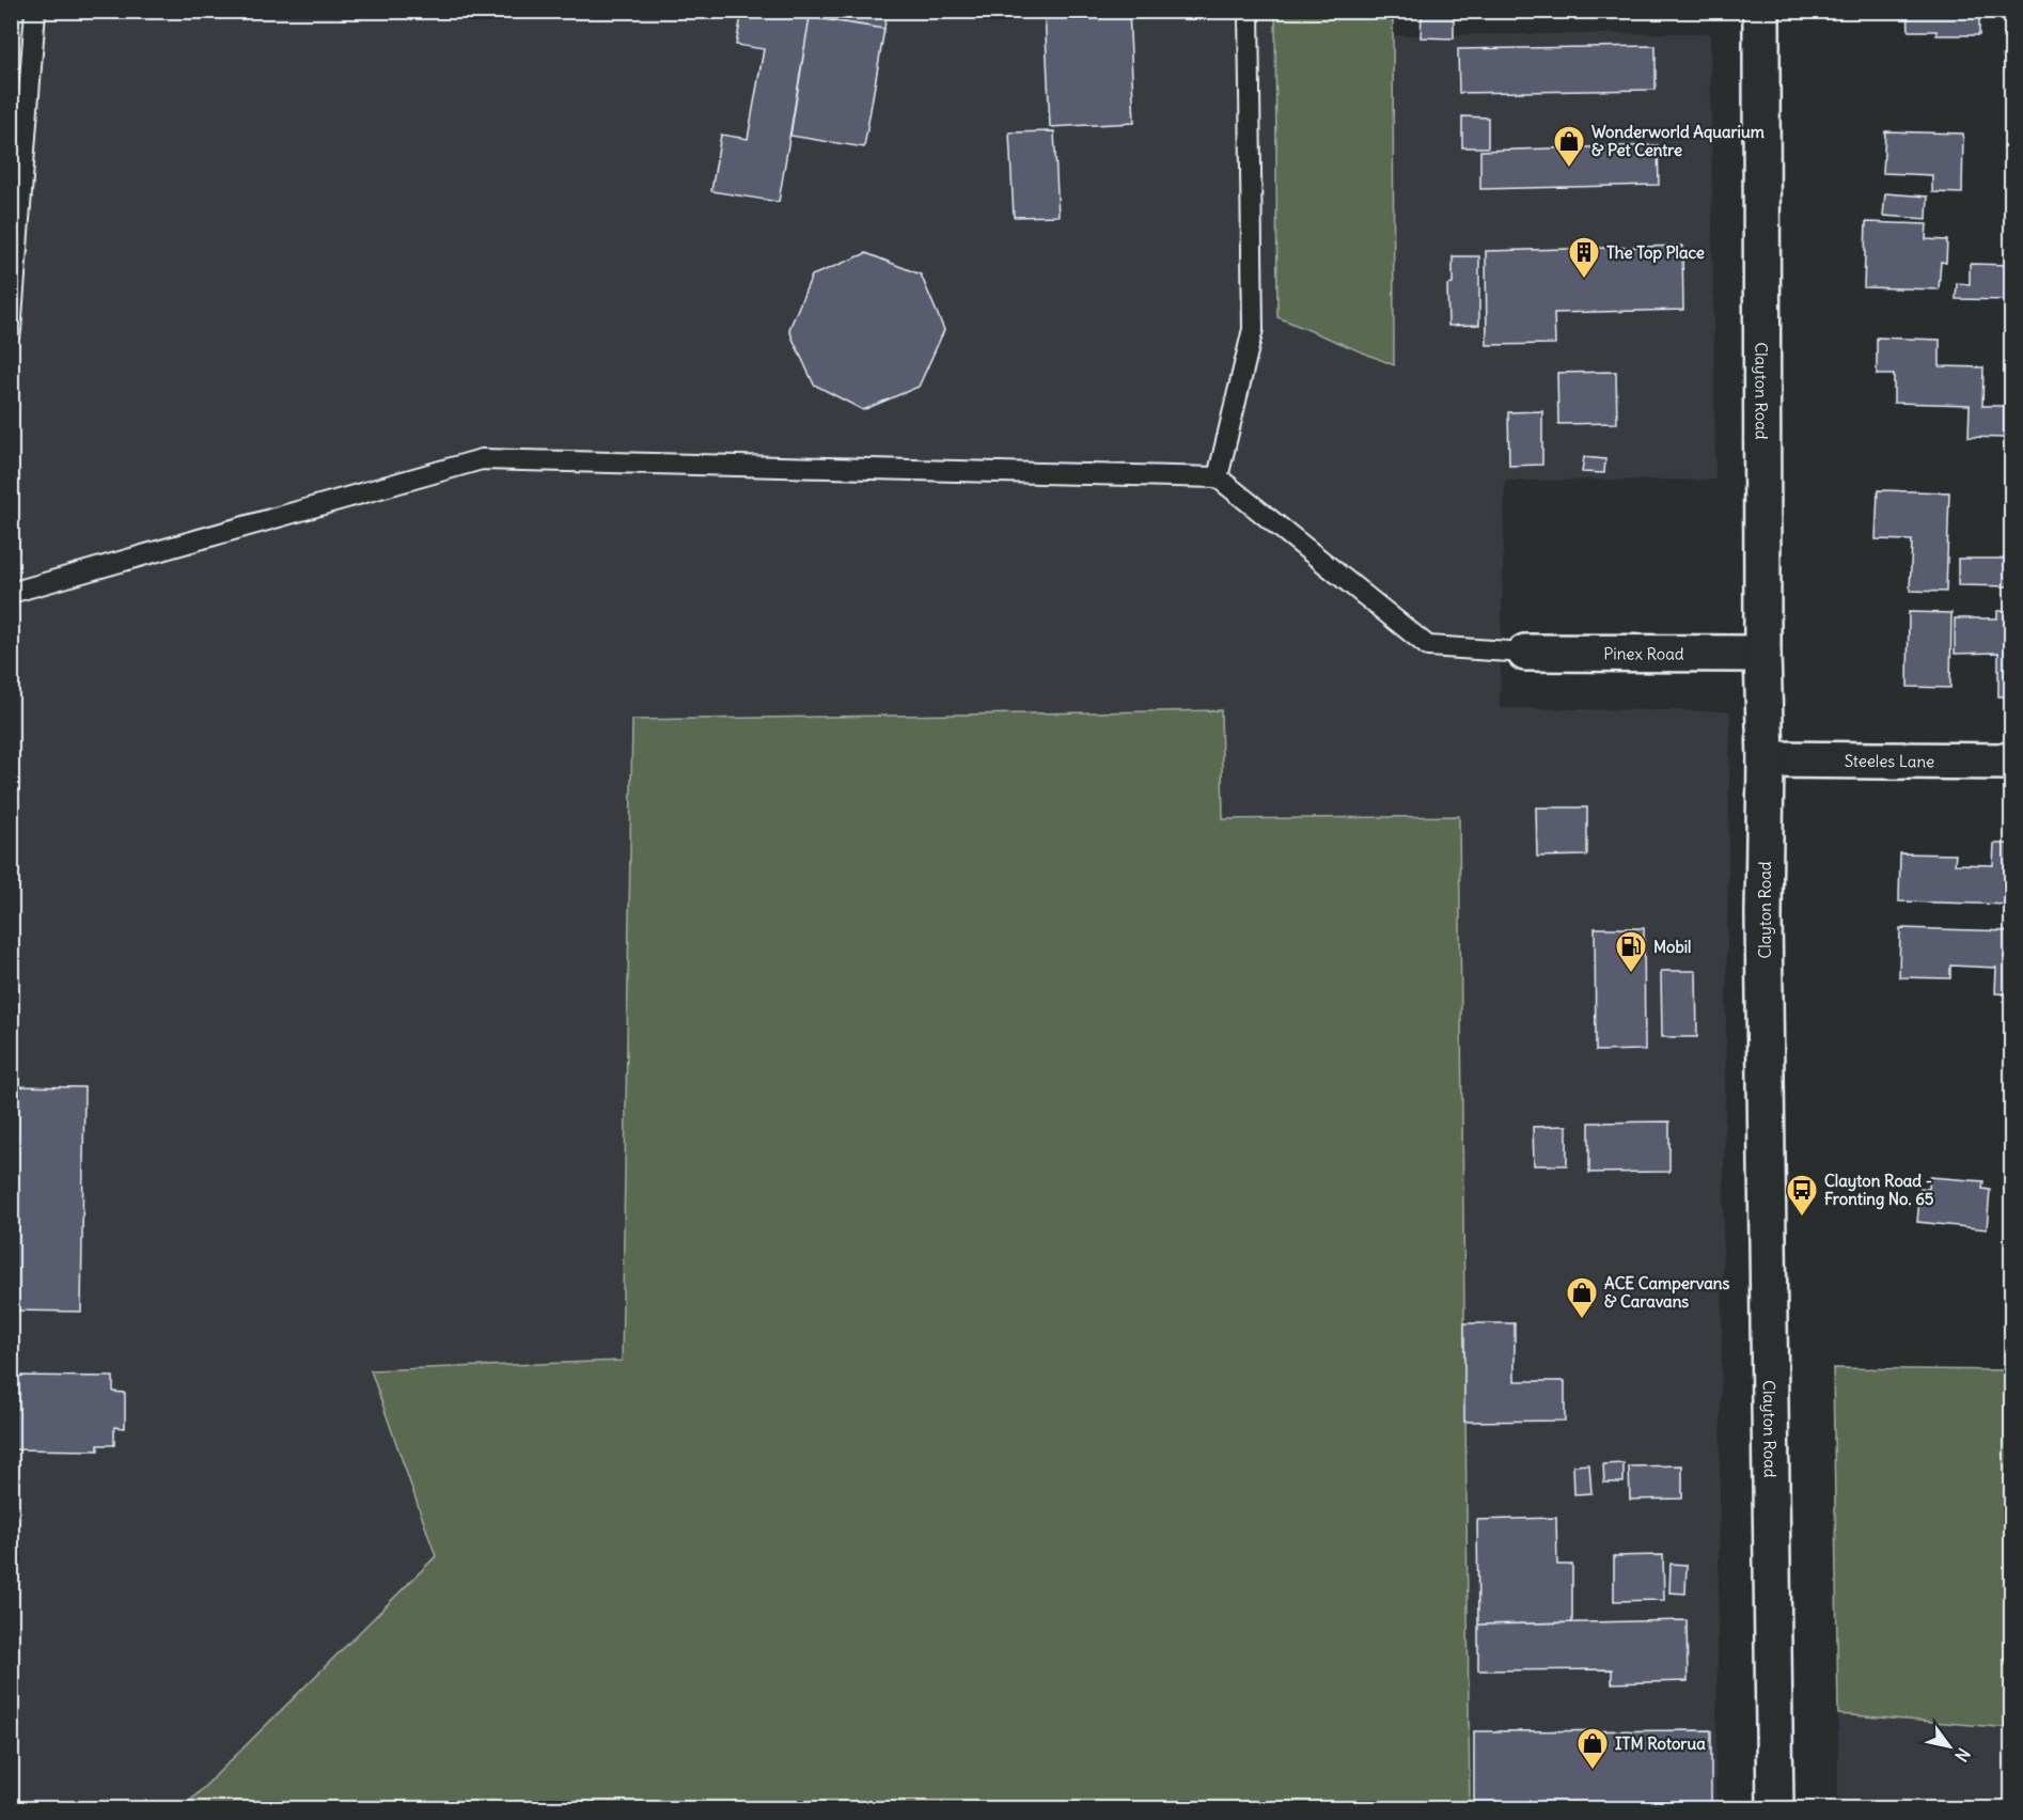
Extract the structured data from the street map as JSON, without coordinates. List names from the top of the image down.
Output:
{
  "streets": {
    "main road": ["Clayton Road", "Pinex Road", "Steeles Lane"]
  },
  "crossings": [
    ["Clayton Road", "Pinex Road"],
    ["Clayton Road", "Steeles Lane"]
  ],
  "places": {
    "shop": ["Wonderworld Aquarium & Pet Centre", "ACE Campervans & Caravans", "ITM Rotorua"],
    "building": ["The Top Place"],
    "fuel station": ["Mobil"],
    "bus stop": ["Clayton Road - Fronting No. 65"]
  },
  "north": "bottom right"
}
